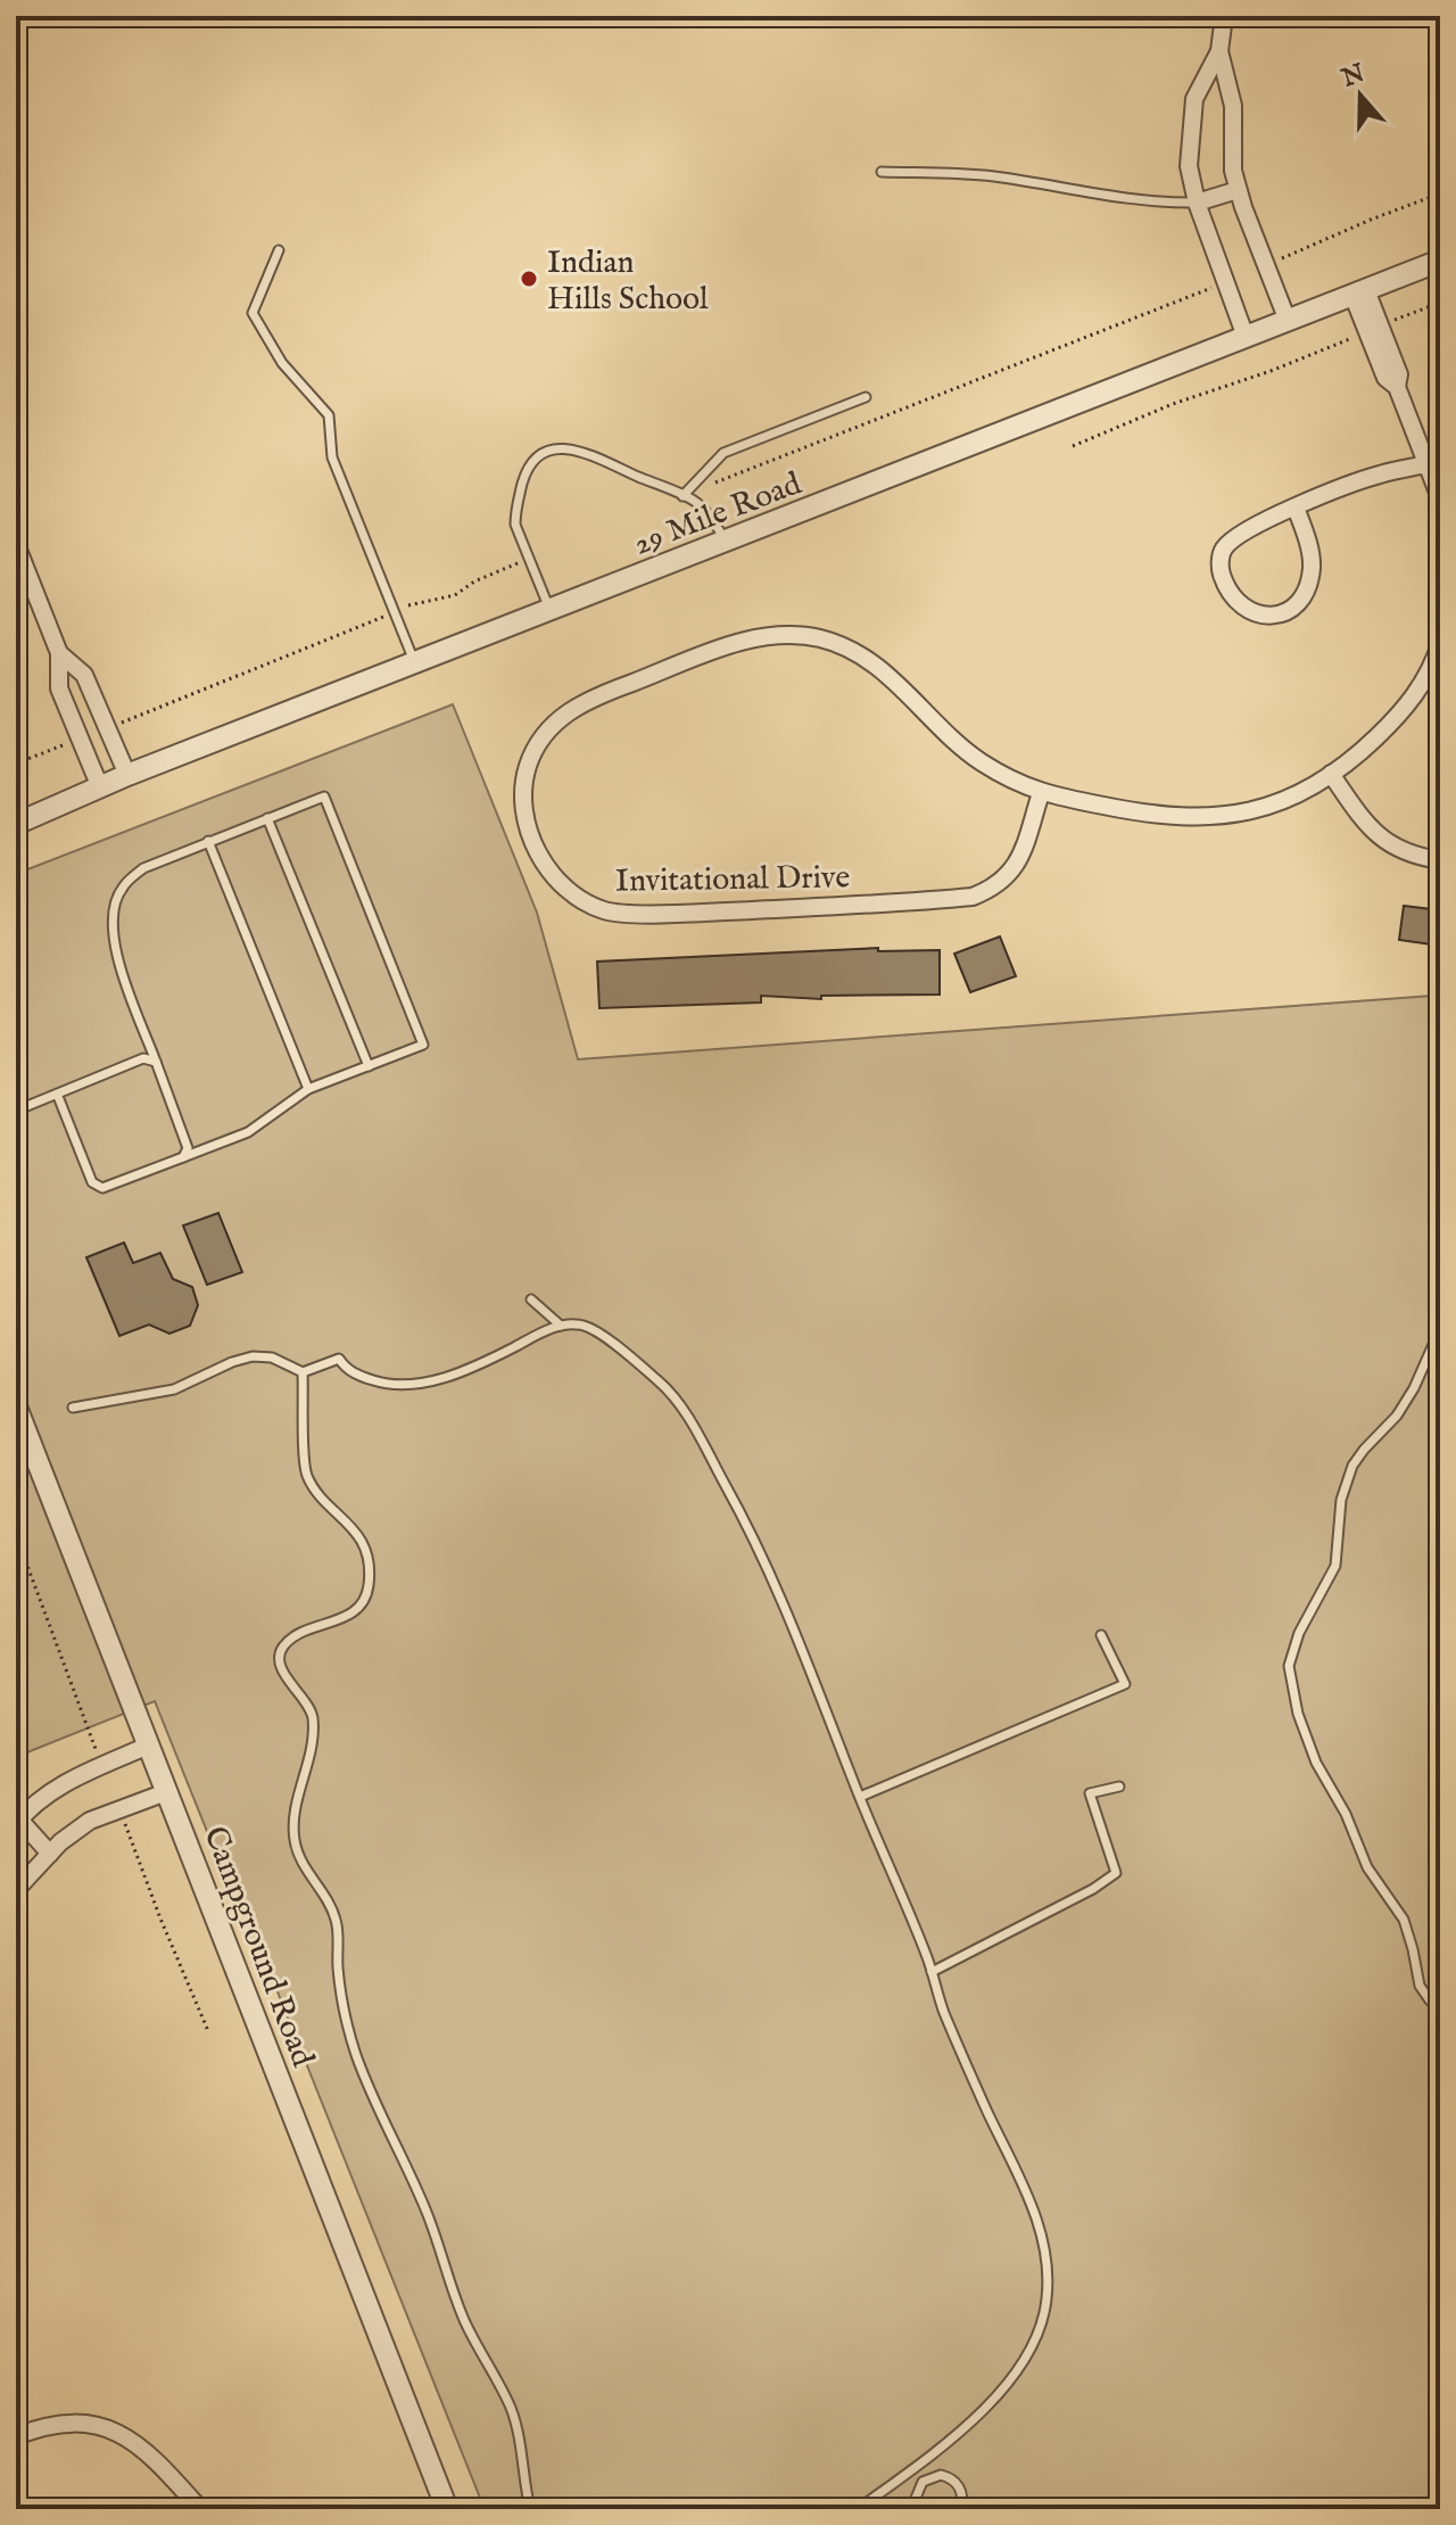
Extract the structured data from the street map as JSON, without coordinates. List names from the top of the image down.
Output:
{
  "streets": {
    "street": ["29 Mile Road", "Invitational Drive", "Campground Road"]
  },
  "places": ["Indian Hills School"],
  "north": "top"
}
